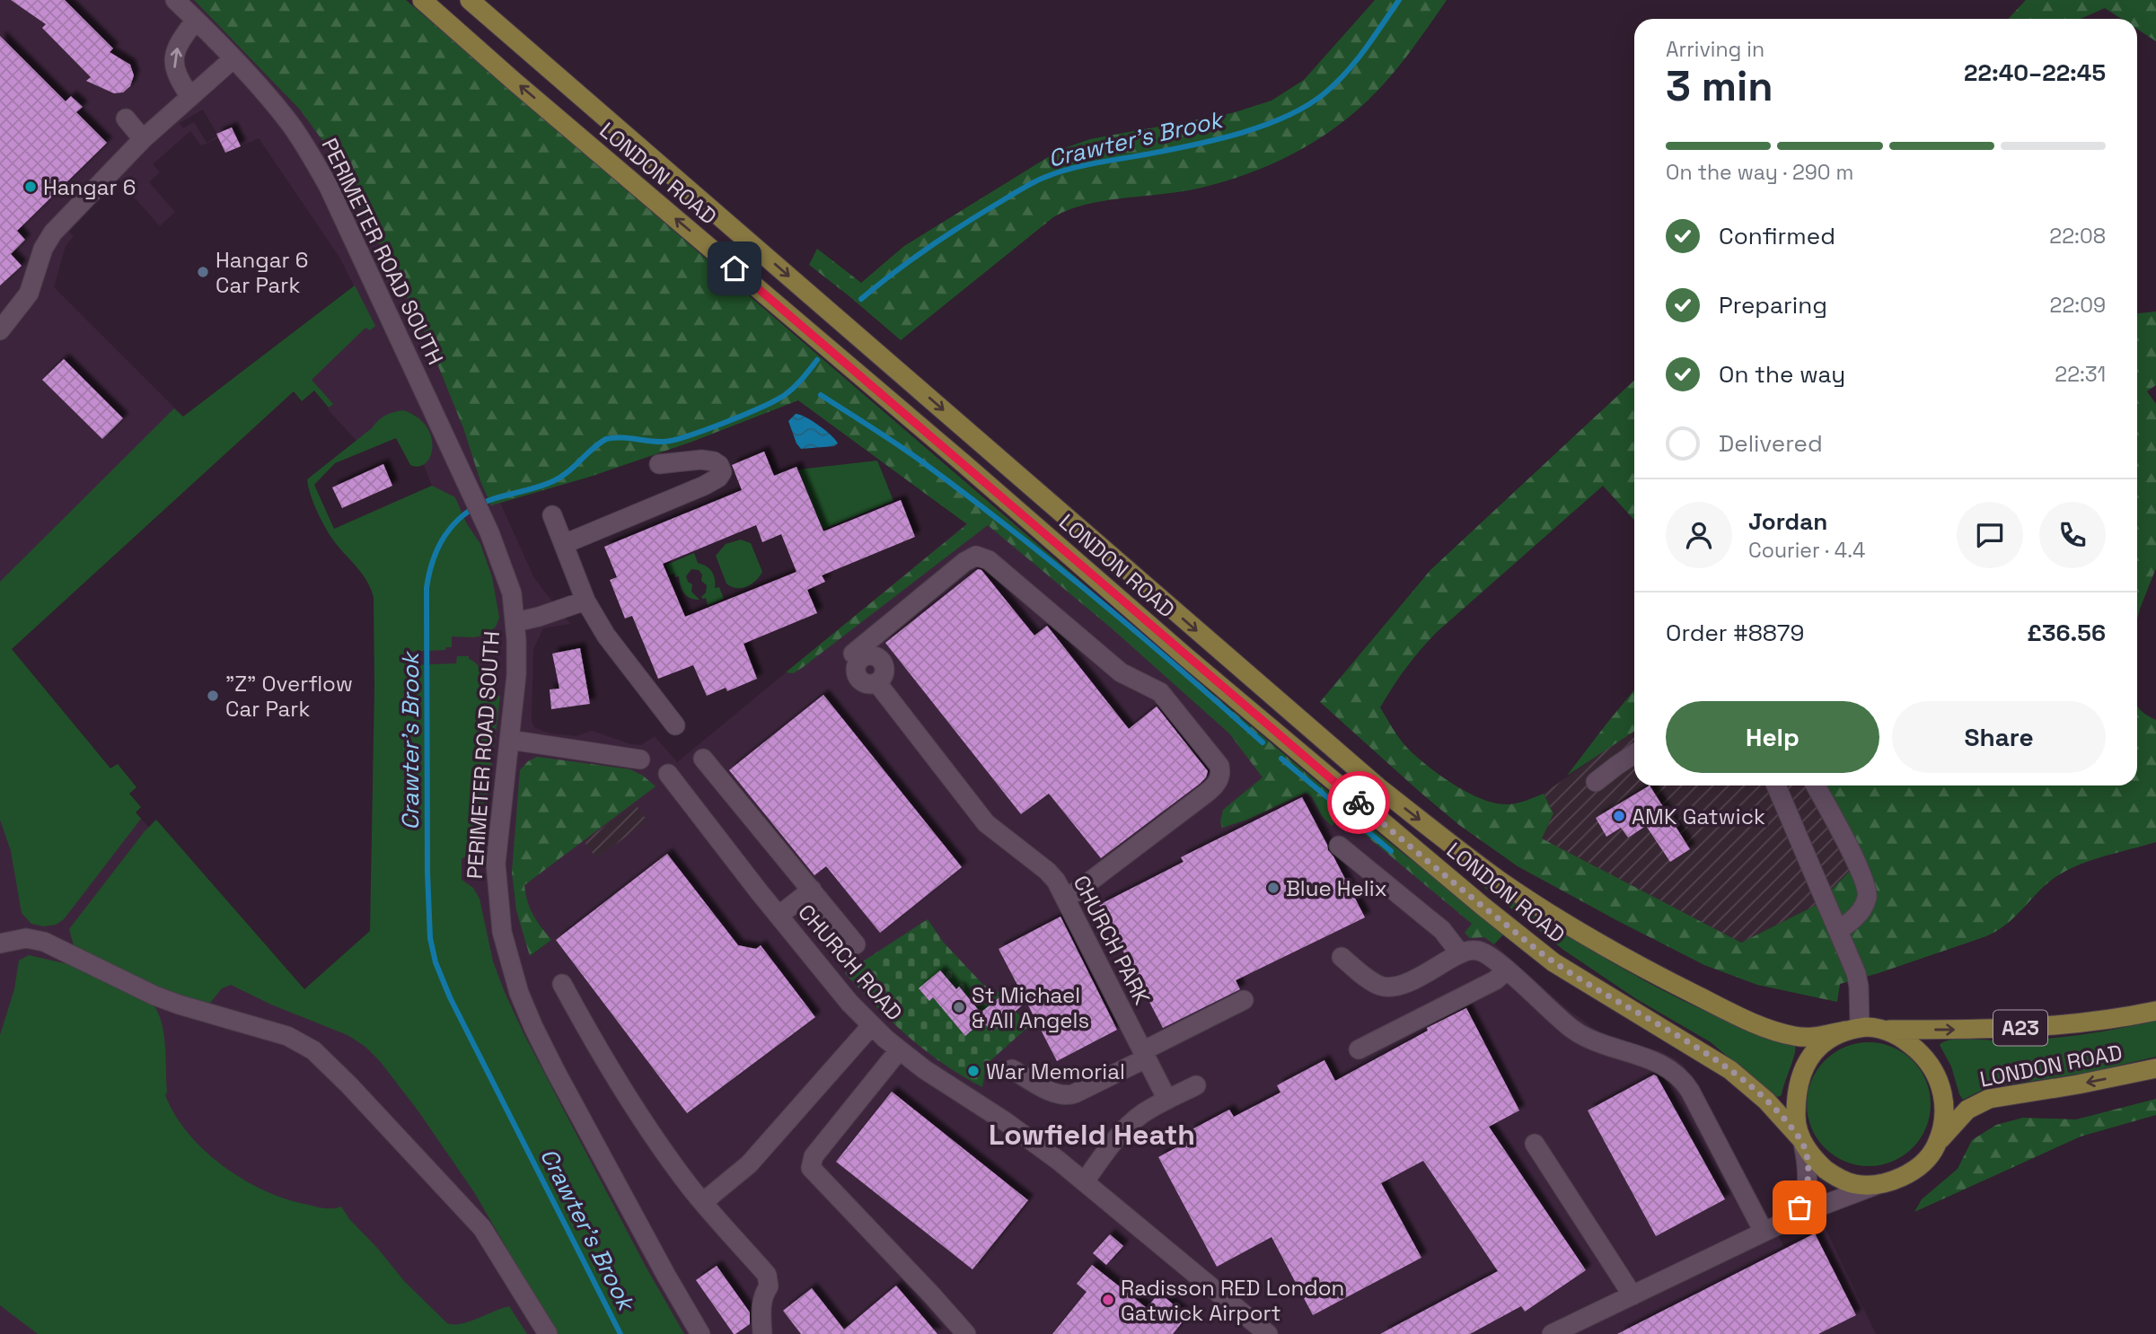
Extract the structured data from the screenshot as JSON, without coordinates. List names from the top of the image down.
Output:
{
  "streets": {
    "main road": ["LONDON ROAD", "A23"],
    "street": ["PERIMETER ROAD SOUTH", "CHURCH PARK", "CHURCH ROAD"]
  },
  "districts": ["Lowfield Heath"],
  "water": ["Crawter's Brook"],
  "places": [
    "Hangar 6",
    "Hangar 6 Car Park",
    "\"Z\" Overflow Car Park",
    "AMK Gatwick",
    "Blue Helix",
    "St Michael & All Angels",
    "War Memorial",
    "Radisson RED London Gatwick Airport"
  ],
  "page": {
    "heading": ["3 min", "Arriving in", "22:40–22:45"],
    "panel": [
      "Jordan",
      "Courier · 4.4",
      "Order #8879",
      "£36.56"
    ],
    "bar": "On the way · 290 m",
    "list": [
      ["Confirmed", "22:08"],
      ["Preparing", "22:09"],
      ["On the way", "22:31"],
      "Delivered"
    ],
    "buttons": ["Help", "Share"]
  }
}
